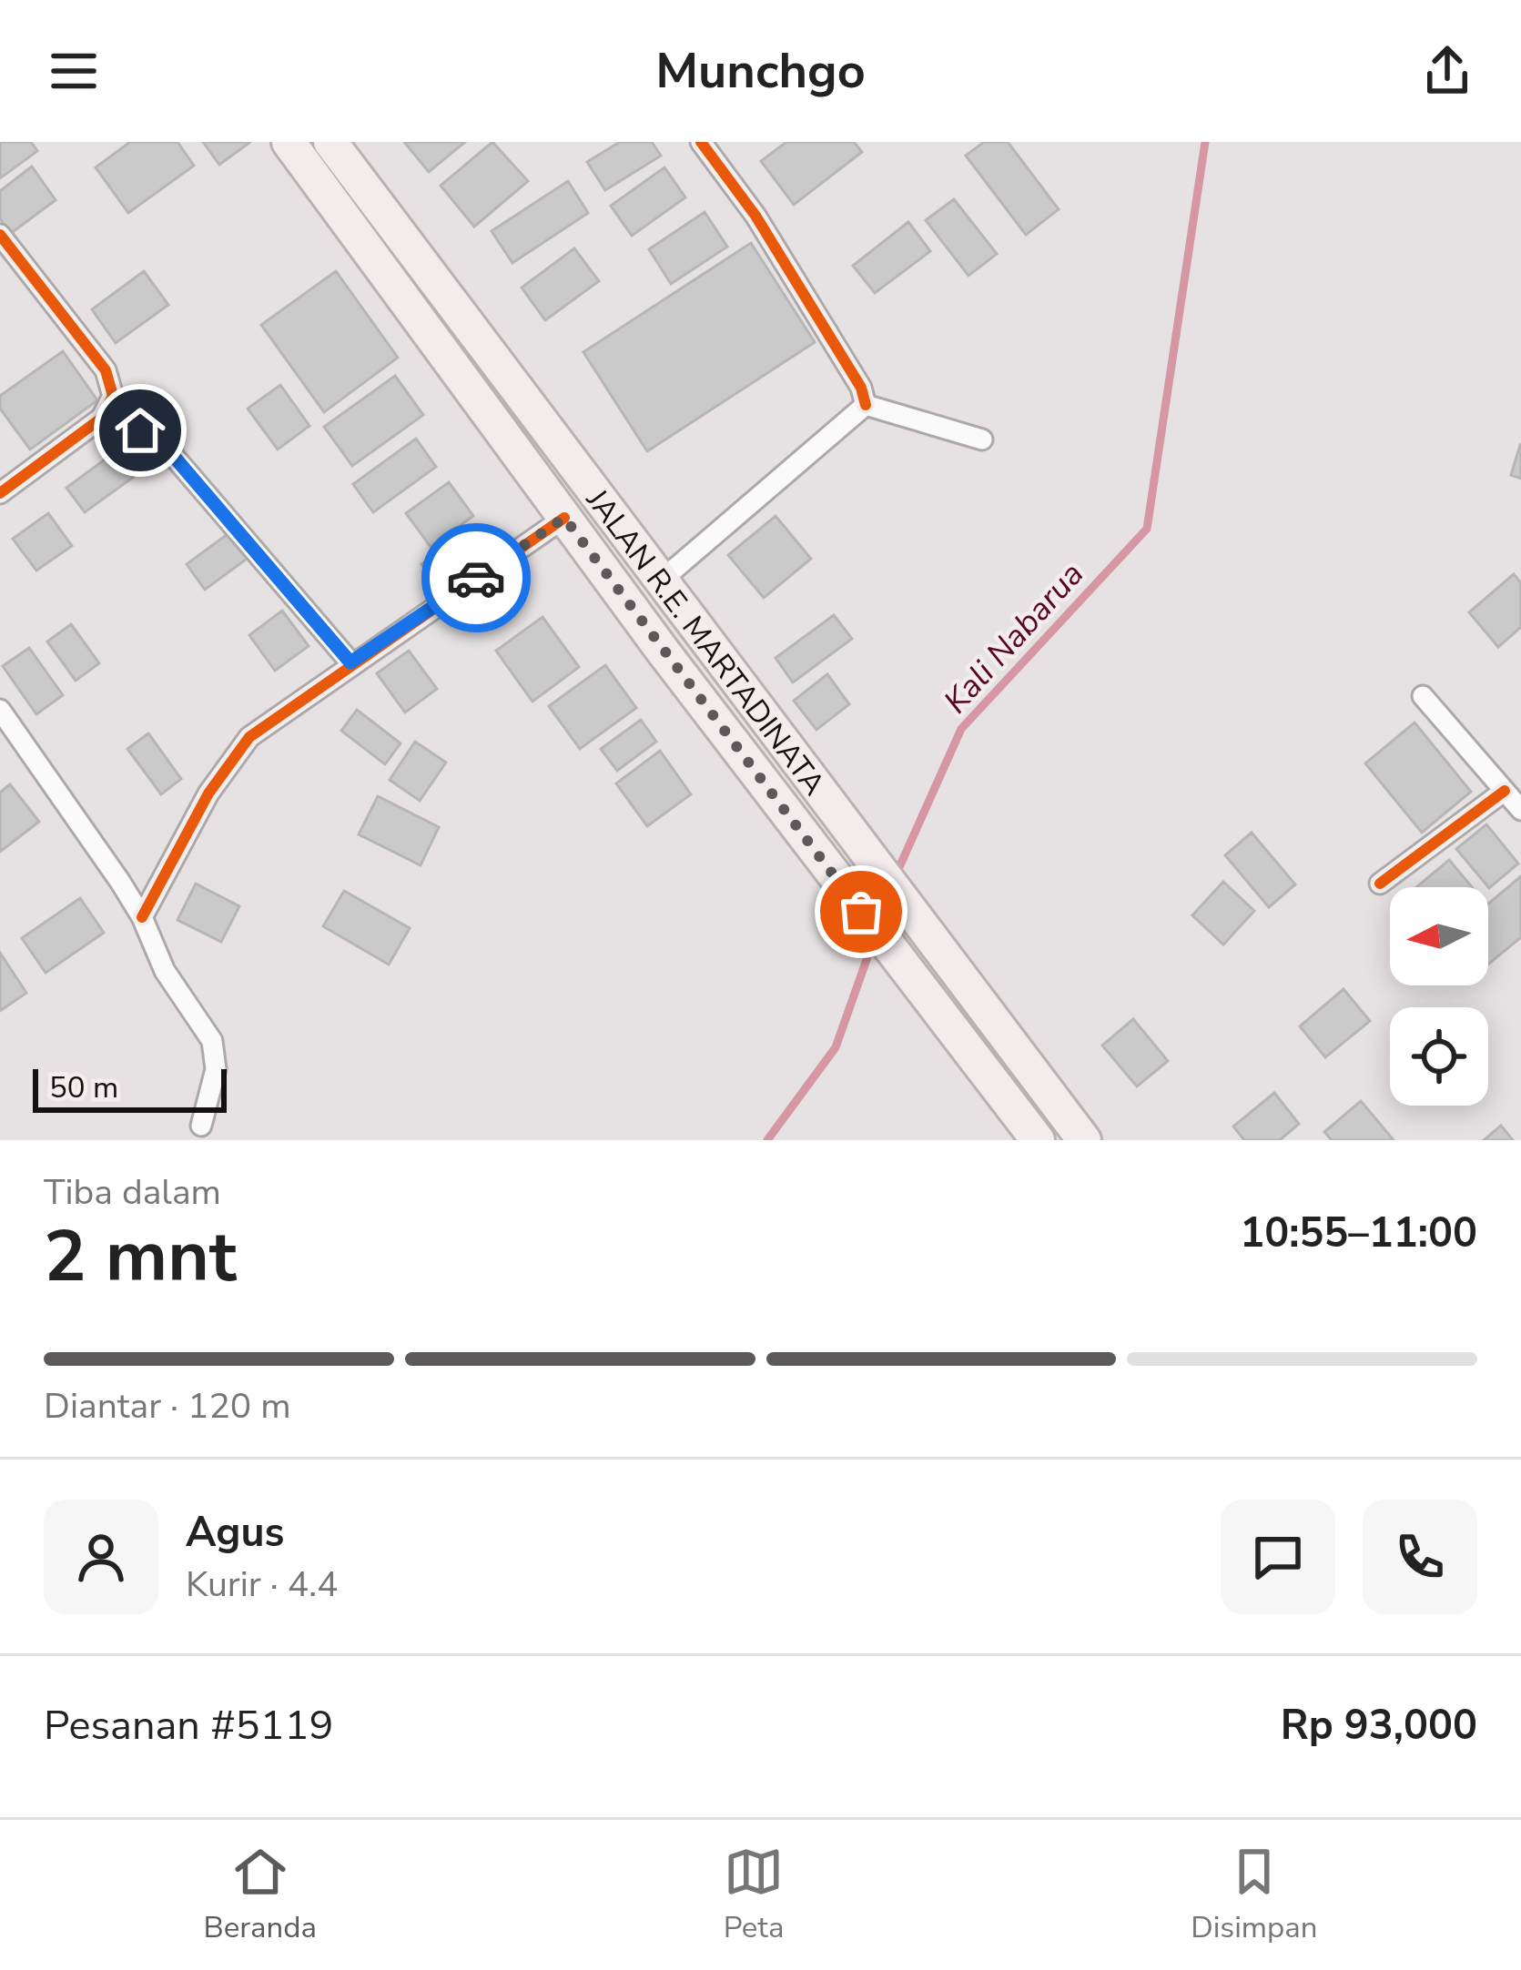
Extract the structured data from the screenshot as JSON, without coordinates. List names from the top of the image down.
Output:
{
  "streets": {
    "highway": ["JALAN R.E. MARTADINATA"]
  },
  "water": ["Kali Nabarua"],
  "scale_bar": "50 m",
  "north": "left",
  "page": {
    "header": "Munchgo",
    "scale": "50 m",
    "heading": ["2 mnt", "Tiba dalam", "10:55–11:00"],
    "panel": [
      "Agus",
      "Kurir · 4.4",
      "Pesanan #5119",
      "Rp 93,000"
    ],
    "bar": "Diantar · 120 m",
    "tabs": ["Beranda", "Peta", "Disimpan"]
  }
}
